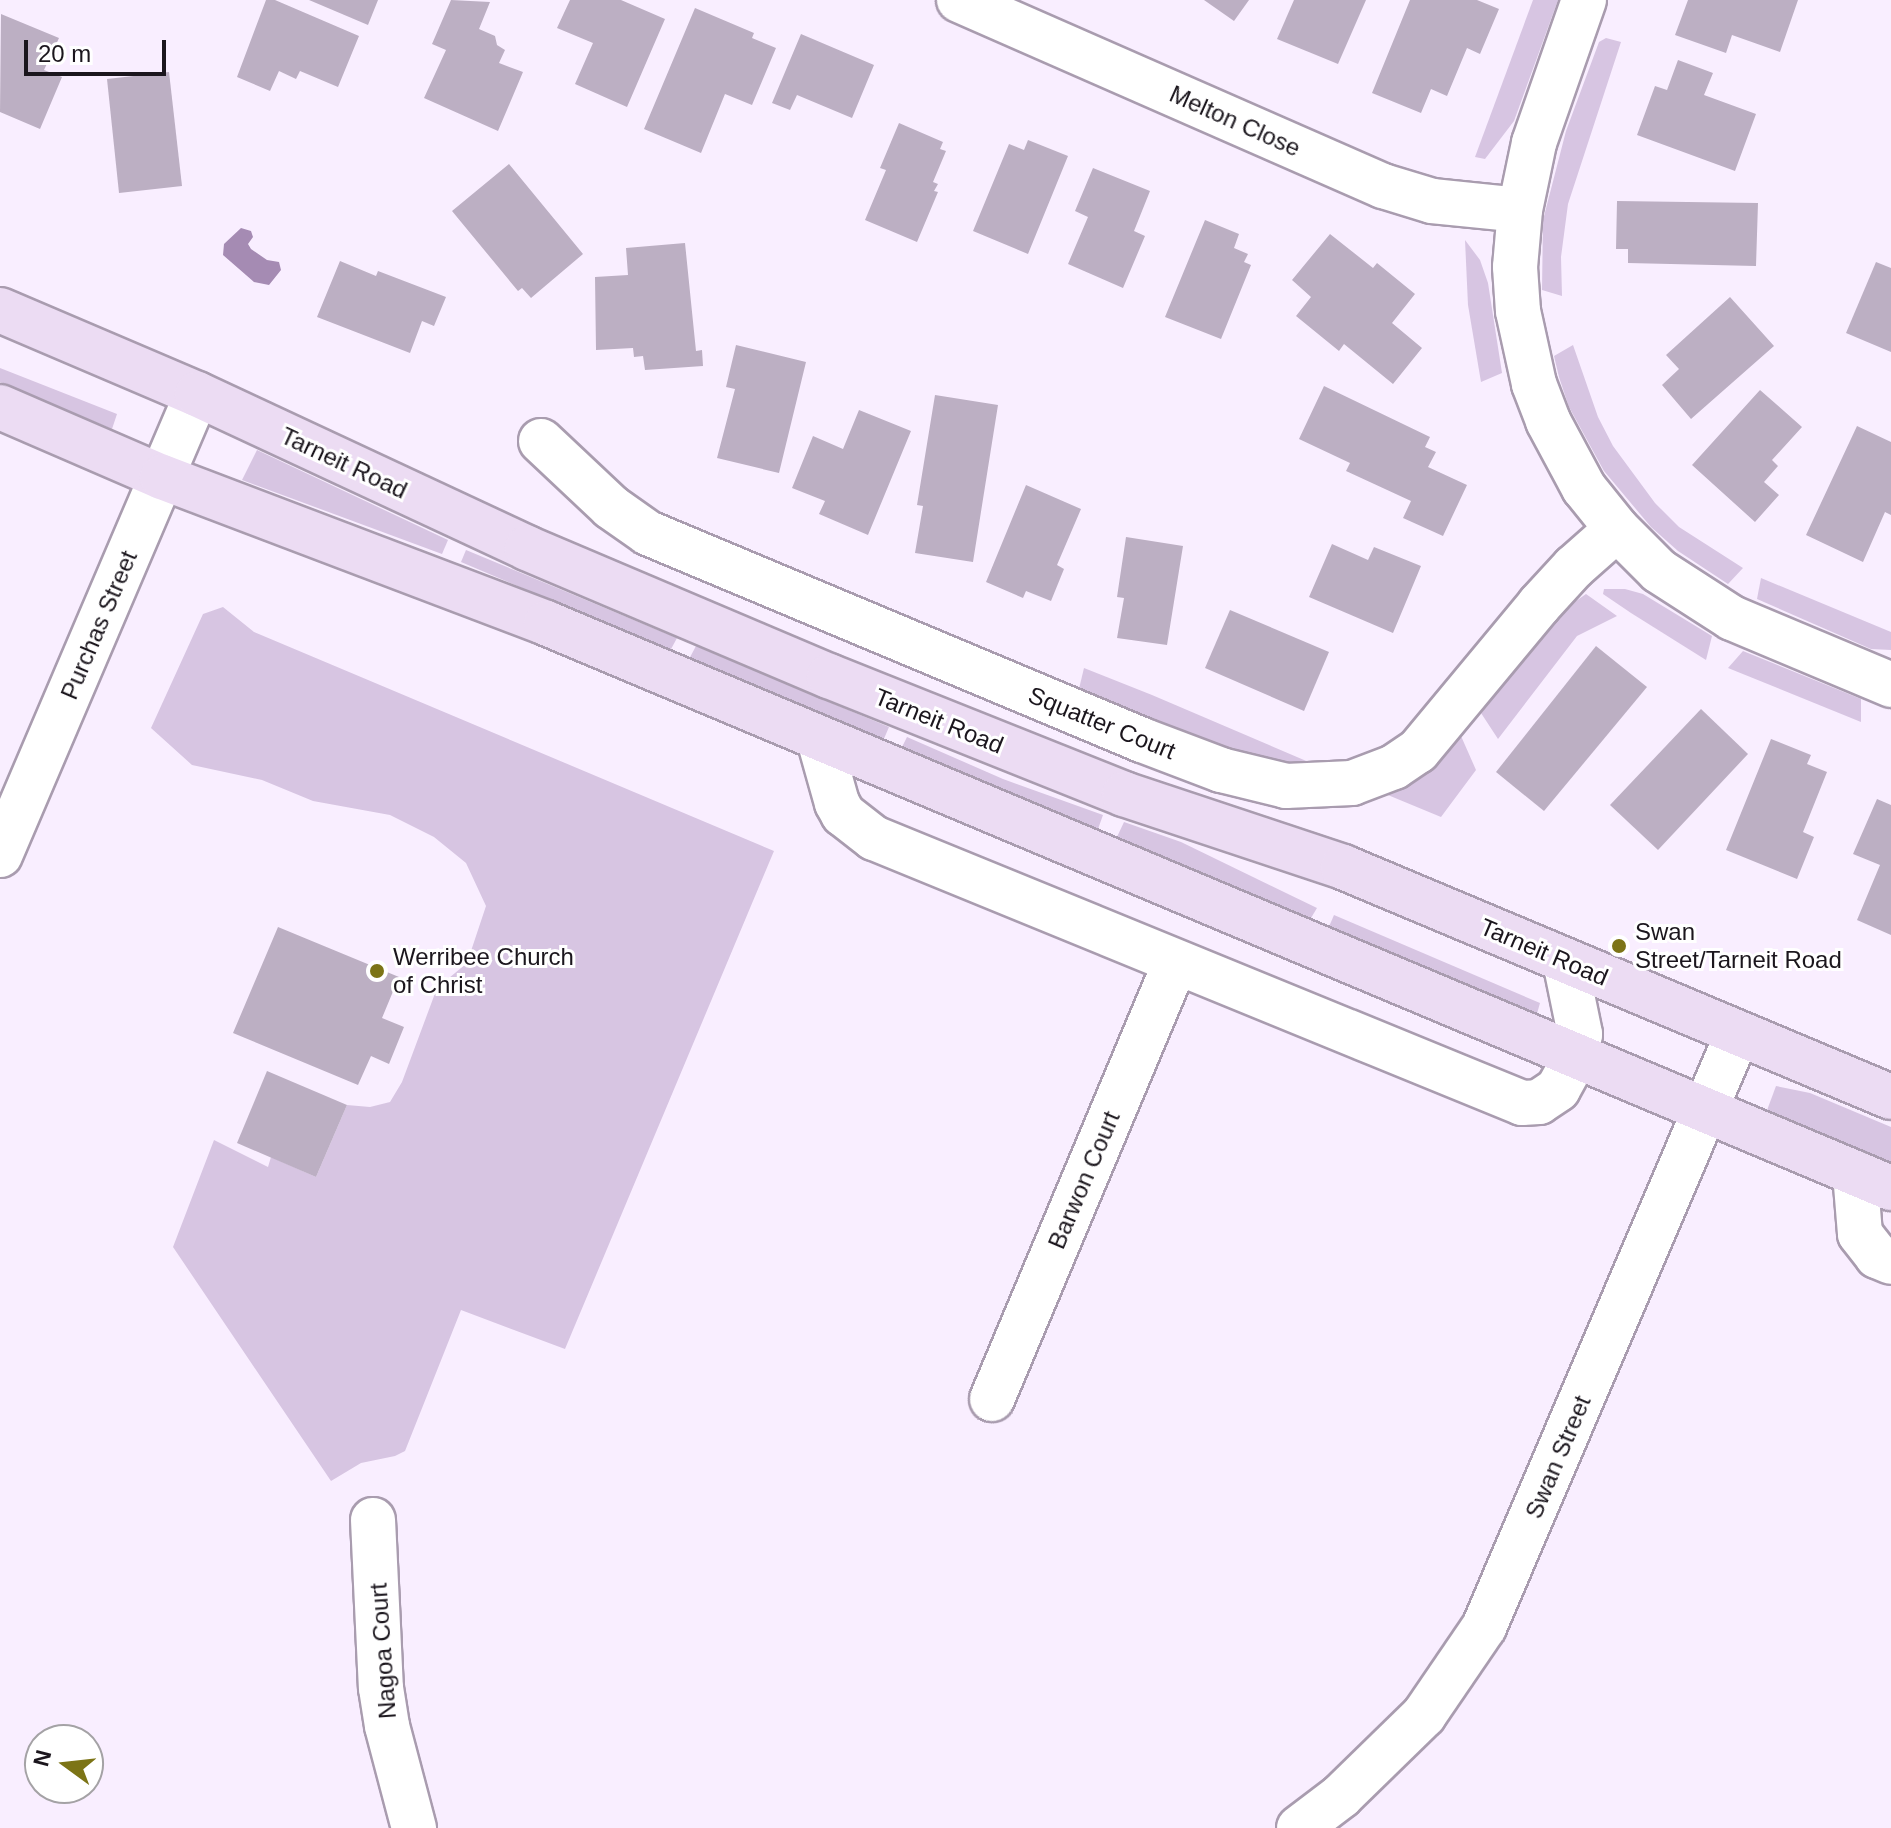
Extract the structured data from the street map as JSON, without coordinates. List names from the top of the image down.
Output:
{
  "streets": {
    "main road": ["Tarneit Road"],
    "street": [
      "Melton Close",
      "Purchas Street",
      "Squatter Court",
      "Barwon Court",
      "Swan Street",
      "Nagoa Court"
    ]
  },
  "crossings": [
    ["Tarneit Road", "Purchas Street"],
    ["Tarneit Road", "Swan Street"]
  ],
  "places": ["Swan Street/Tarneit Road", "Werribee Church of Christ"],
  "scale_bar": "20 m",
  "north": "left"
}
